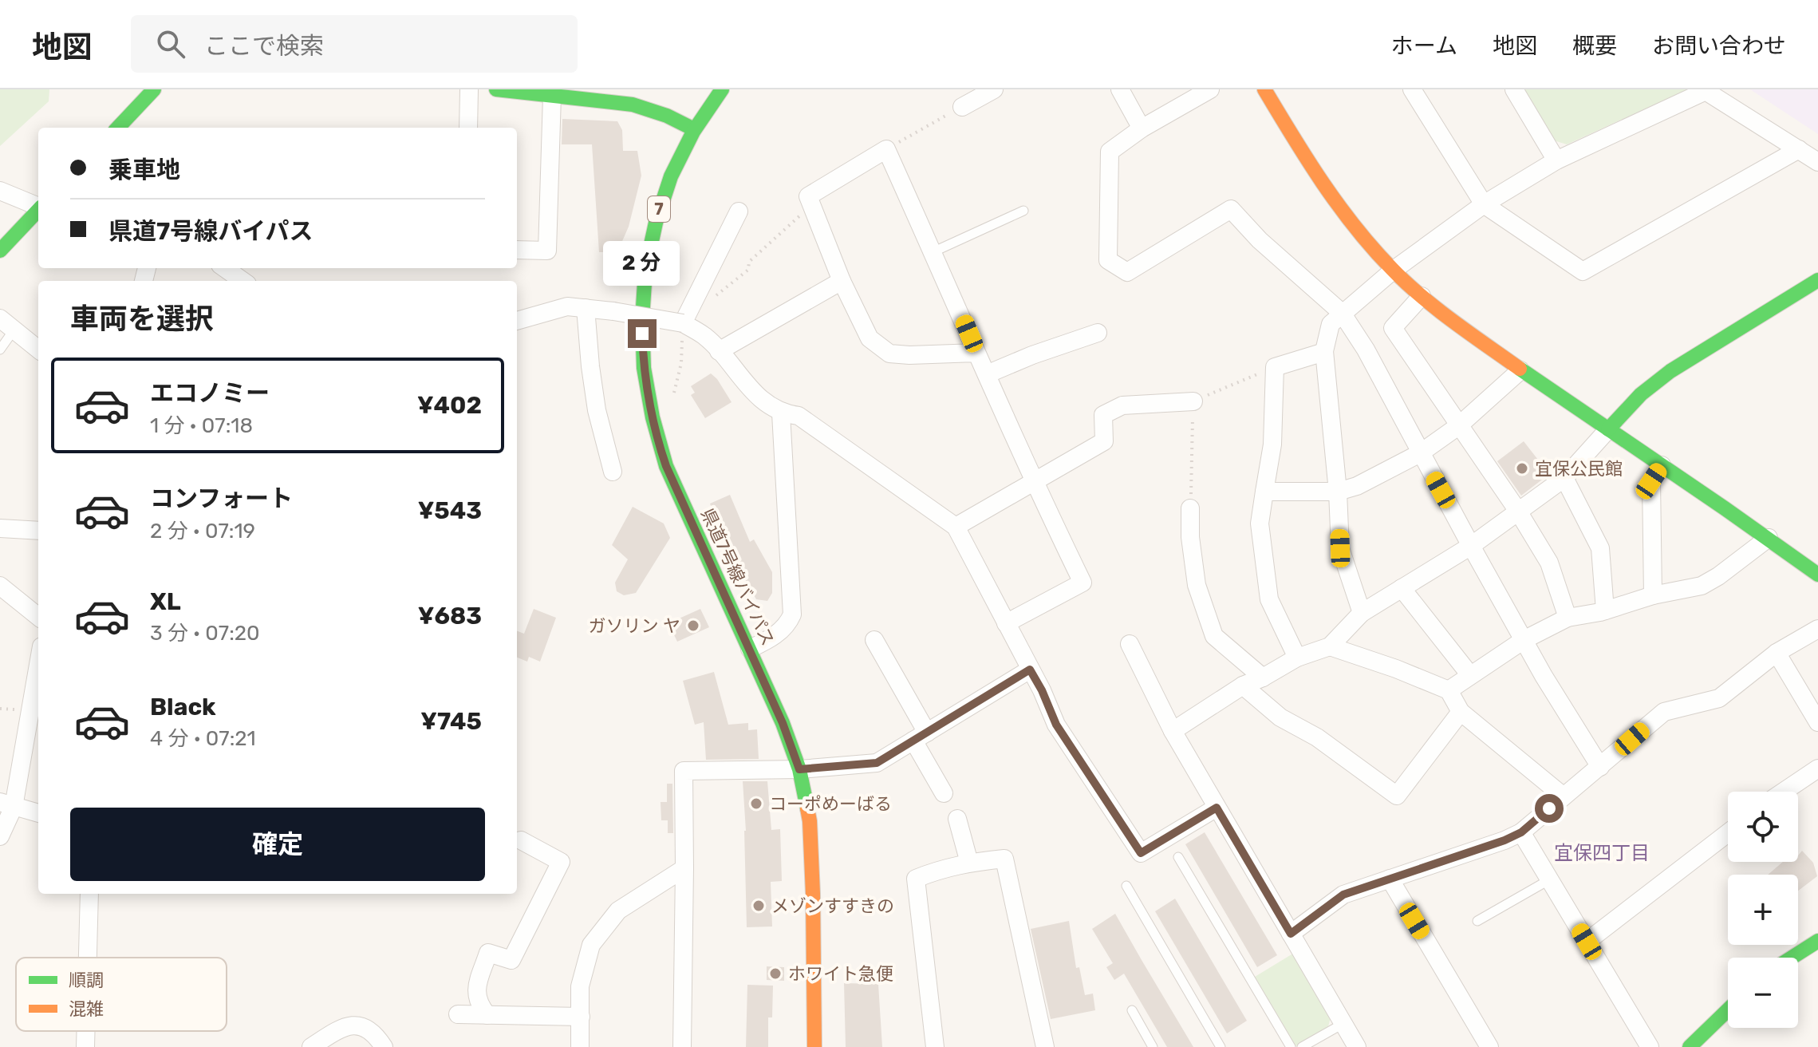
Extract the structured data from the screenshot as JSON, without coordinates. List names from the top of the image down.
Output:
{
  "streets": {
    "main road": ["7", "県道7号線バイパス"]
  },
  "crossings": [
    ["7", "県道7号線バイパス"]
  ],
  "districts": ["宜保四丁目"],
  "places": [
    "宜保公民館",
    "ガソリン ヤ",
    "コーポめーばる",
    "メゾンすすきの",
    "ホワイト急便"
  ],
  "legend": ["順調", "混雑"],
  "page": {
    "header": "地図",
    "search": "ここで検索",
    "nav": [
      "ホーム",
      "地図",
      "概要",
      "お問い合わせ"
    ],
    "banner": ["乗車地", "県道7号線バイパス"],
    "bubble": "2 分",
    "heading": "車両を選択",
    "list": [
      {
        "name": "エコノミー",
        "note": "1 分 · 07:18",
        "value": "¥402"
      },
      {
        "name": "コンフォート",
        "note": "2 分 · 07:19",
        "value": "¥543"
      },
      {
        "name": "XL",
        "note": "3 分 · 07:20",
        "value": "¥683"
      },
      {
        "name": "Black",
        "note": "4 分 · 07:21",
        "value": "¥745"
      }
    ],
    "map_buttons": ["+", "−"],
    "buttons": "確定"
  }
}
